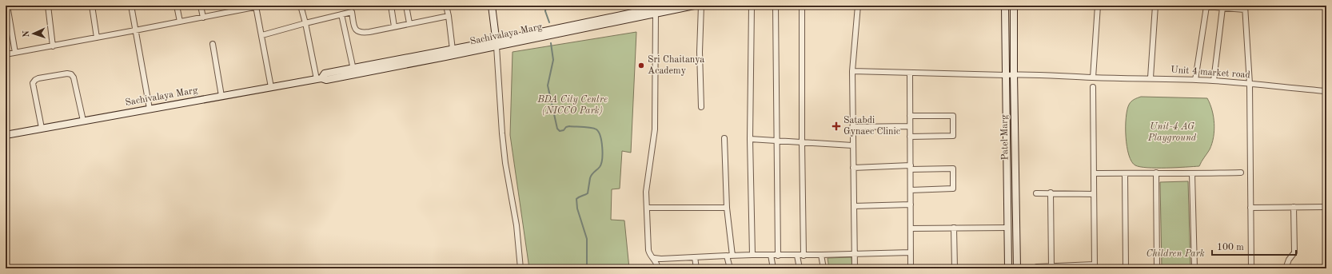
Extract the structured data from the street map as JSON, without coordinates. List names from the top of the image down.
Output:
{
  "streets": {
    "main road": ["Sachivalaya Marg", "Patel Marg"],
    "street": ["Unit 4 market road"]
  },
  "crossings": [
    ["Unit 4 market road", "Patel Marg"]
  ],
  "parks": ["BDA City Centre (NICCO Park)", "Unit-4 AG Playground", "Children Park"],
  "places": {
    "other": ["Sri Chaitanya Academy"],
    "health": ["Satabdi Gynaec Clinic"]
  },
  "scale_bar": "100 m",
  "north": "left"
}
